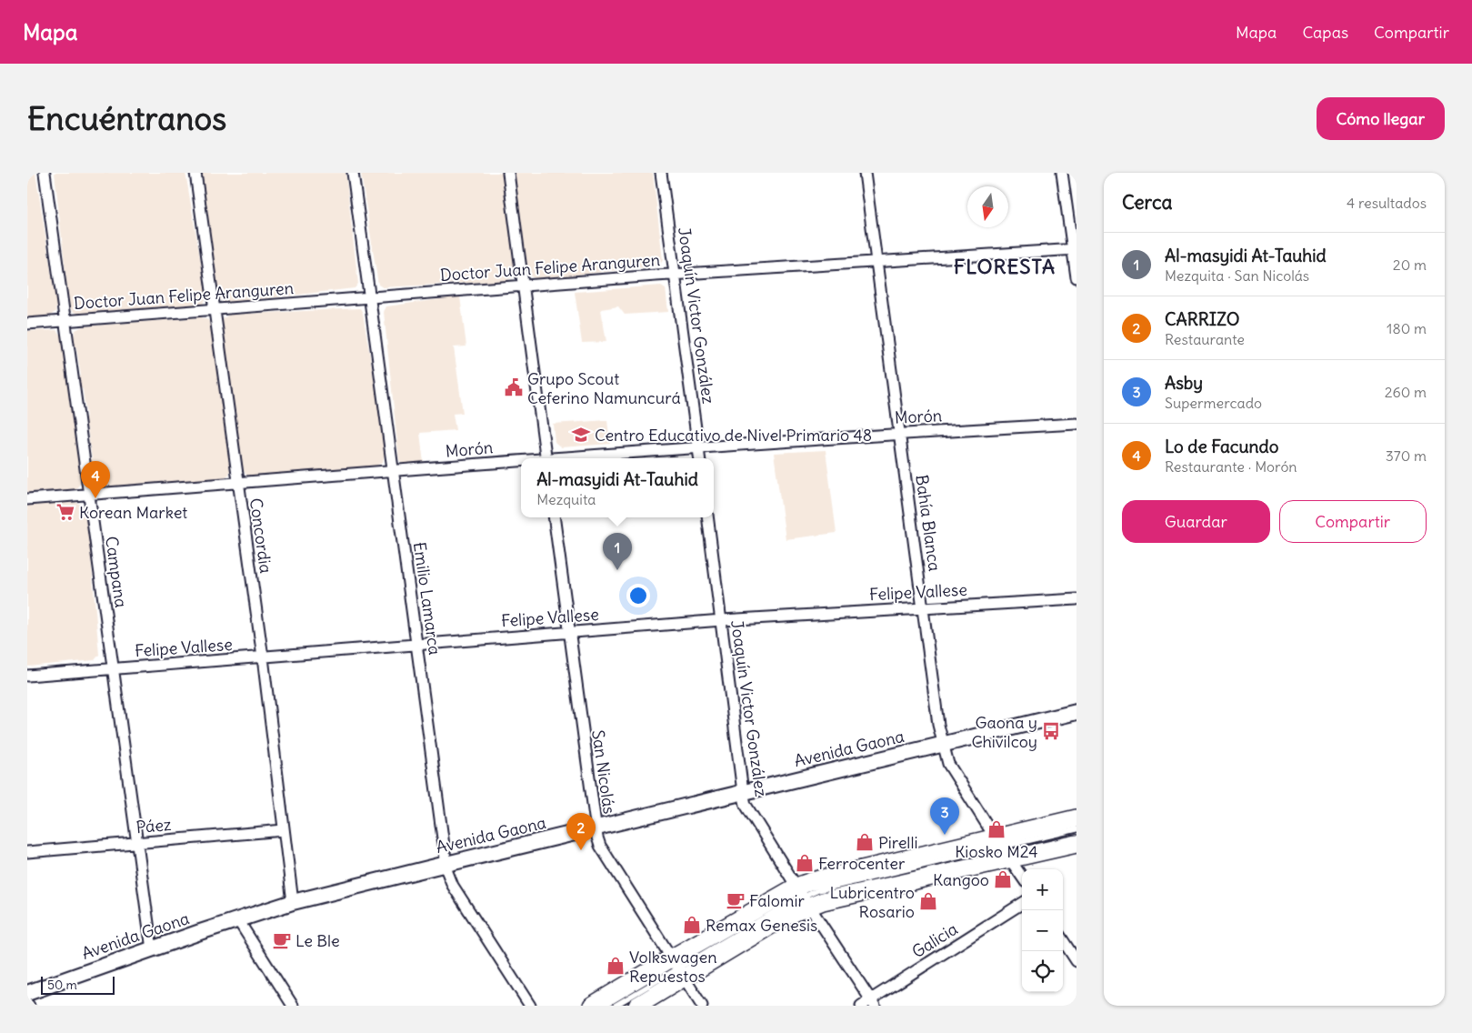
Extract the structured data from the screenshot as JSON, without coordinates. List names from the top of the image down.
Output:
{
  "streets": {
    "main road": ["Avenida Gaona"],
    "street": [
      "Doctor Juan Felipe Aranguren",
      "Joaquín Victor González",
      "Morón",
      "Bahía Blanca",
      "Concordia",
      "Campana",
      "Felipe Vallese",
      "Emilio Lamarca",
      "San Nicolás",
      "Páez",
      "Galicia"
    ]
  },
  "crossings": [
    ["Doctor Juan Felipe Aranguren", "Joaquín Victor González"],
    ["Doctor Juan Felipe Aranguren", "Bahía Blanca"],
    ["Doctor Juan Felipe Aranguren", "Concordia"],
    ["Doctor Juan Felipe Aranguren", "Campana"],
    ["Doctor Juan Felipe Aranguren", "Emilio Lamarca"],
    ["Joaquín Victor González", "Morón"],
    ["Joaquín Victor González", "Felipe Vallese"],
    ["Joaquín Victor González", "Avenida Gaona"],
    ["Joaquín Victor González", "Galicia"],
    ["Morón", "Bahía Blanca"],
    ["Morón", "Concordia"],
    ["Morón", "Campana"],
    ["Morón", "Emilio Lamarca"],
    ["Bahía Blanca", "Felipe Vallese"],
    ["Bahía Blanca", "Avenida Gaona"],
    ["Concordia", "Felipe Vallese"],
    ["Concordia", "Avenida Gaona"],
    ["Concordia", "Páez"],
    ["Campana", "Felipe Vallese"],
    ["Campana", "Avenida Gaona"],
    ["Campana", "Páez"],
    ["Felipe Vallese", "Emilio Lamarca"],
    ["Felipe Vallese", "San Nicolás"],
    ["Emilio Lamarca", "Avenida Gaona"],
    ["Avenida Gaona", "San Nicolás"]
  ],
  "districts": ["FLORESTA"],
  "places": {
    "public building": ["Grupo Scout Ceferino Namuncurá"],
    "school or university": ["Centro Educativo de Nivel Primario 48"],
    "supermarket": ["Korean Market"],
    "bus stop": ["Gaona y Chivilcoy"],
    "shop": [
      "Kiosko M24",
      "Pirelli",
      "Ferrocenter",
      "Kangoo",
      "Lubricentro Rosario",
      "Remax Genesis",
      "Volkswagen Repuestos"
    ],
    "cafe": ["Falomir", "Le Ble"]
  },
  "scale_bar": "50 m",
  "north": "bottom",
  "page": {
    "header": "Mapa",
    "nav": ["Mapa", "Capas", "Compartir"],
    "buttons": [
      "Cómo llegar",
      ["Guardar", "Compartir"]
    ],
    "title": "Encuéntranos",
    "heading": ["Cerca", "4 resultados"],
    "list": [
      {
        "mark": "1",
        "name": "Al-masyidi At-Tauhid",
        "note": "Mezquita · San Nicolás",
        "value": "20 m"
      },
      {
        "mark": "2",
        "name": "CARRIZO",
        "note": "Restaurante",
        "value": "180 m"
      },
      {
        "mark": "3",
        "name": "Asby",
        "note": "Supermercado",
        "value": "260 m"
      },
      {
        "mark": "4",
        "name": "Lo de Facundo",
        "note": "Restaurante · Morón",
        "value": "370 m"
      }
    ],
    "popup": ["Al-masyidi At-Tauhid", "Mezquita"],
    "pins": [
      "4",
      "1",
      "3",
      "2"
    ],
    "map_buttons": ["+", "−"],
    "scale": "50 m"
  }
}
